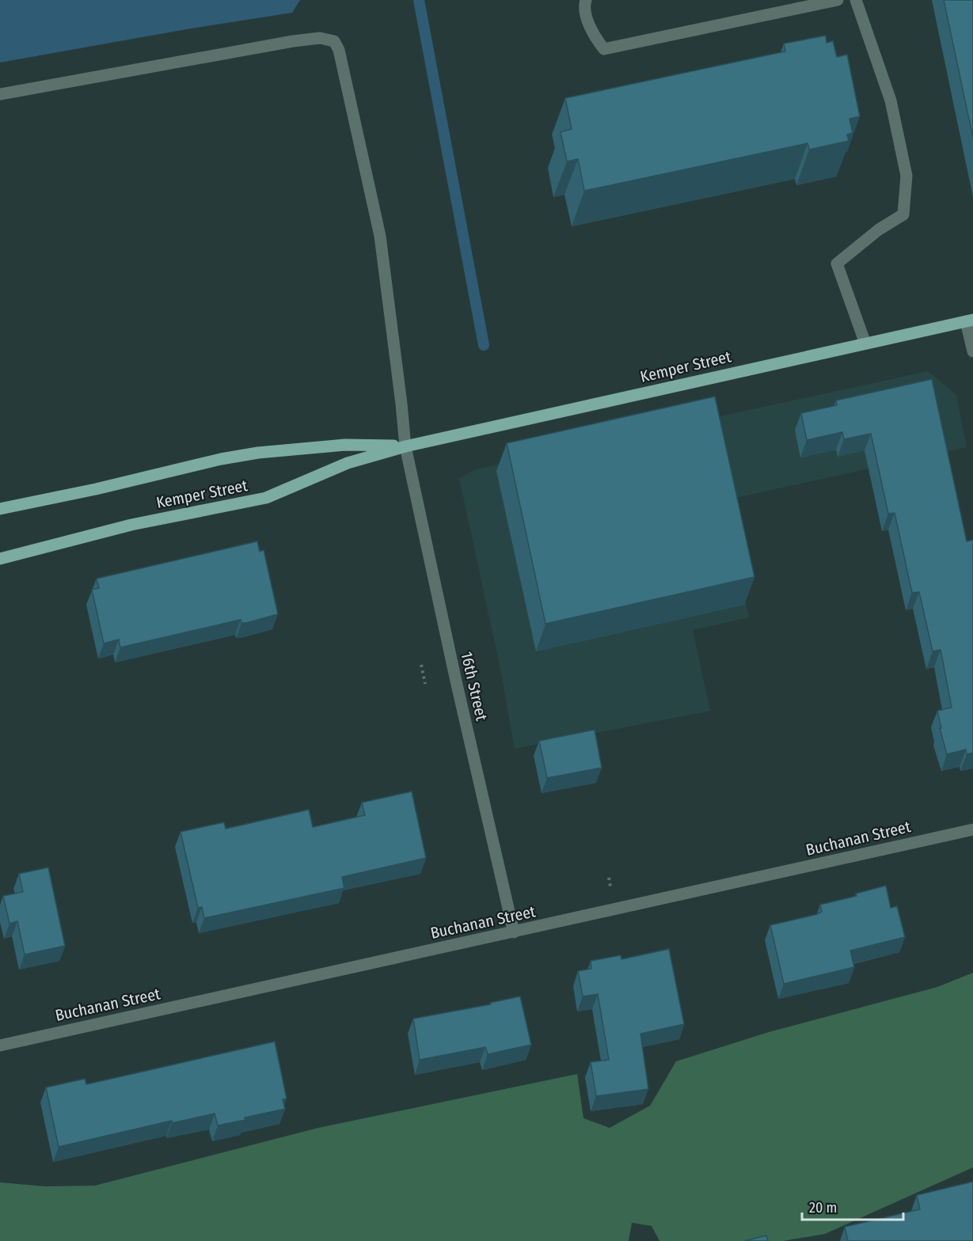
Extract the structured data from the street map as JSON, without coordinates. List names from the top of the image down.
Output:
{
  "streets": {
    "main road": ["Kemper Street"],
    "street": ["16th Street", "Buchanan Street"]
  },
  "crossings": [
    ["Kemper Street", "16th Street"],
    ["16th Street", "Buchanan Street"]
  ],
  "scale_bar": "20 m"
}
